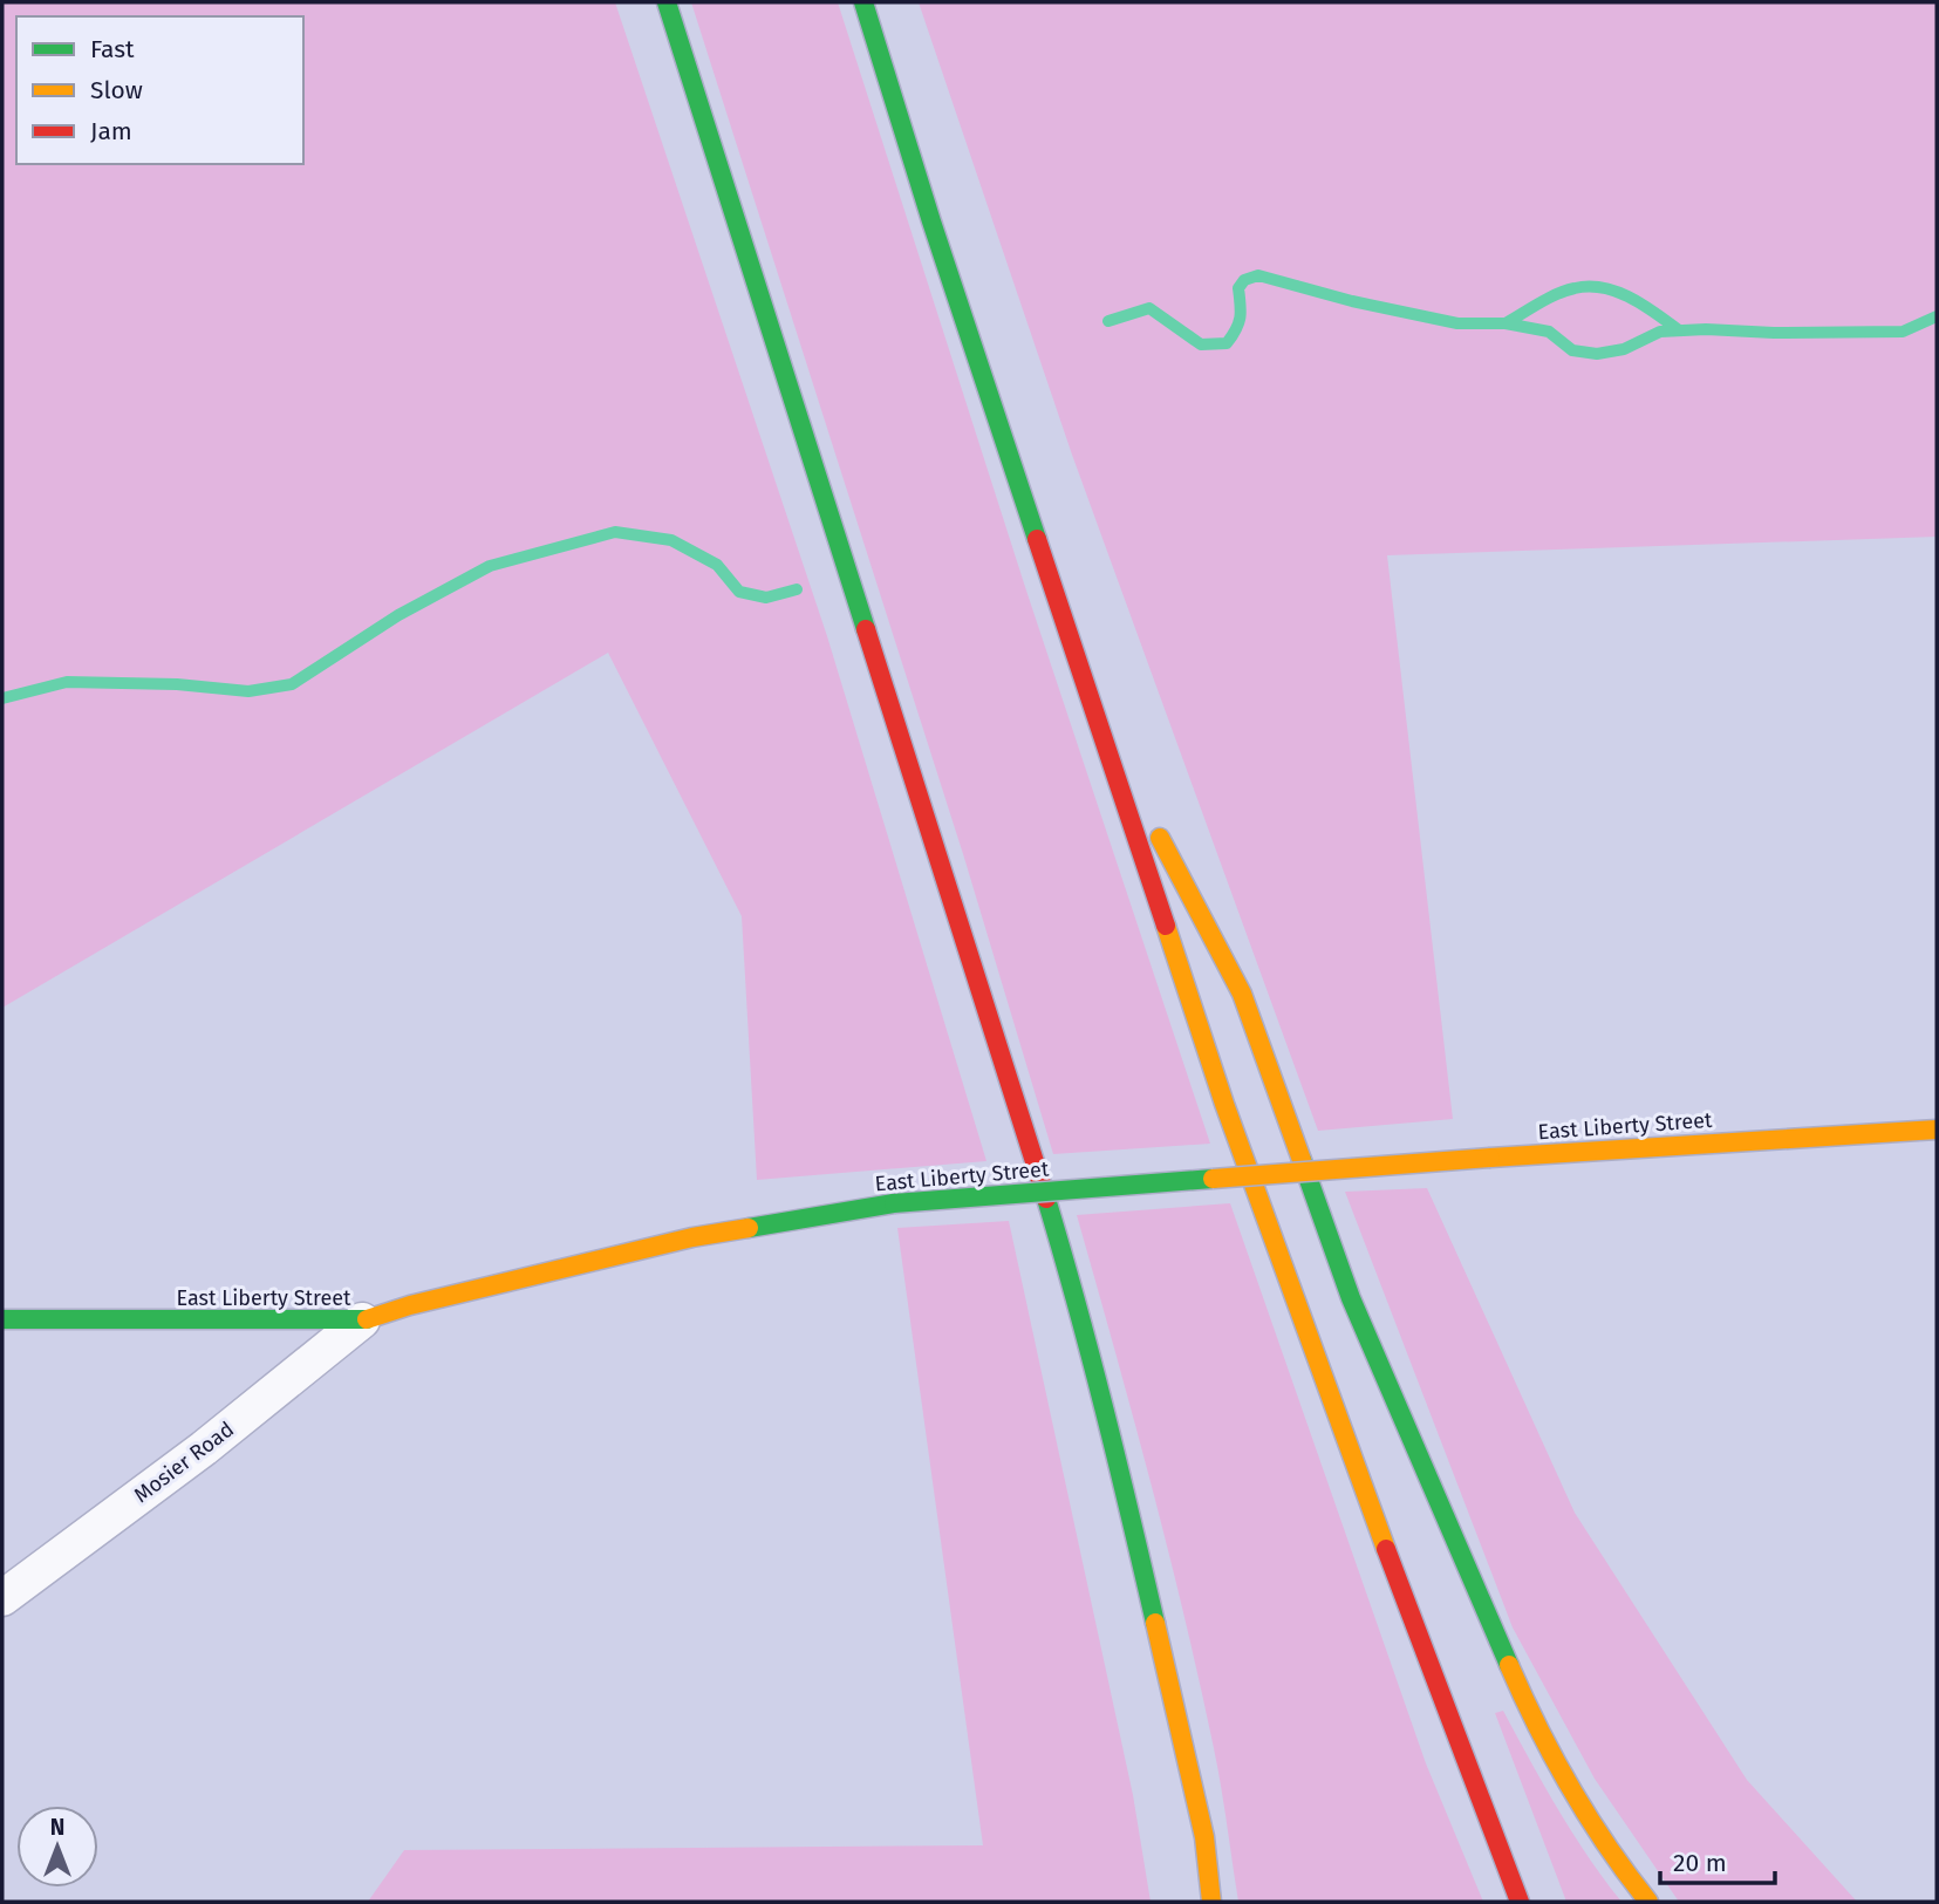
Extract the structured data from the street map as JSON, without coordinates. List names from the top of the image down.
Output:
{
  "streets": {
    "main road": ["East Liberty Street"],
    "street": ["Mosier Road"]
  },
  "crossings": [
    ["East Liberty Street", "Mosier Road"]
  ],
  "legend": ["Fast", "Slow", "Jam"],
  "scale_bar": "20 m",
  "north": "top"
}
